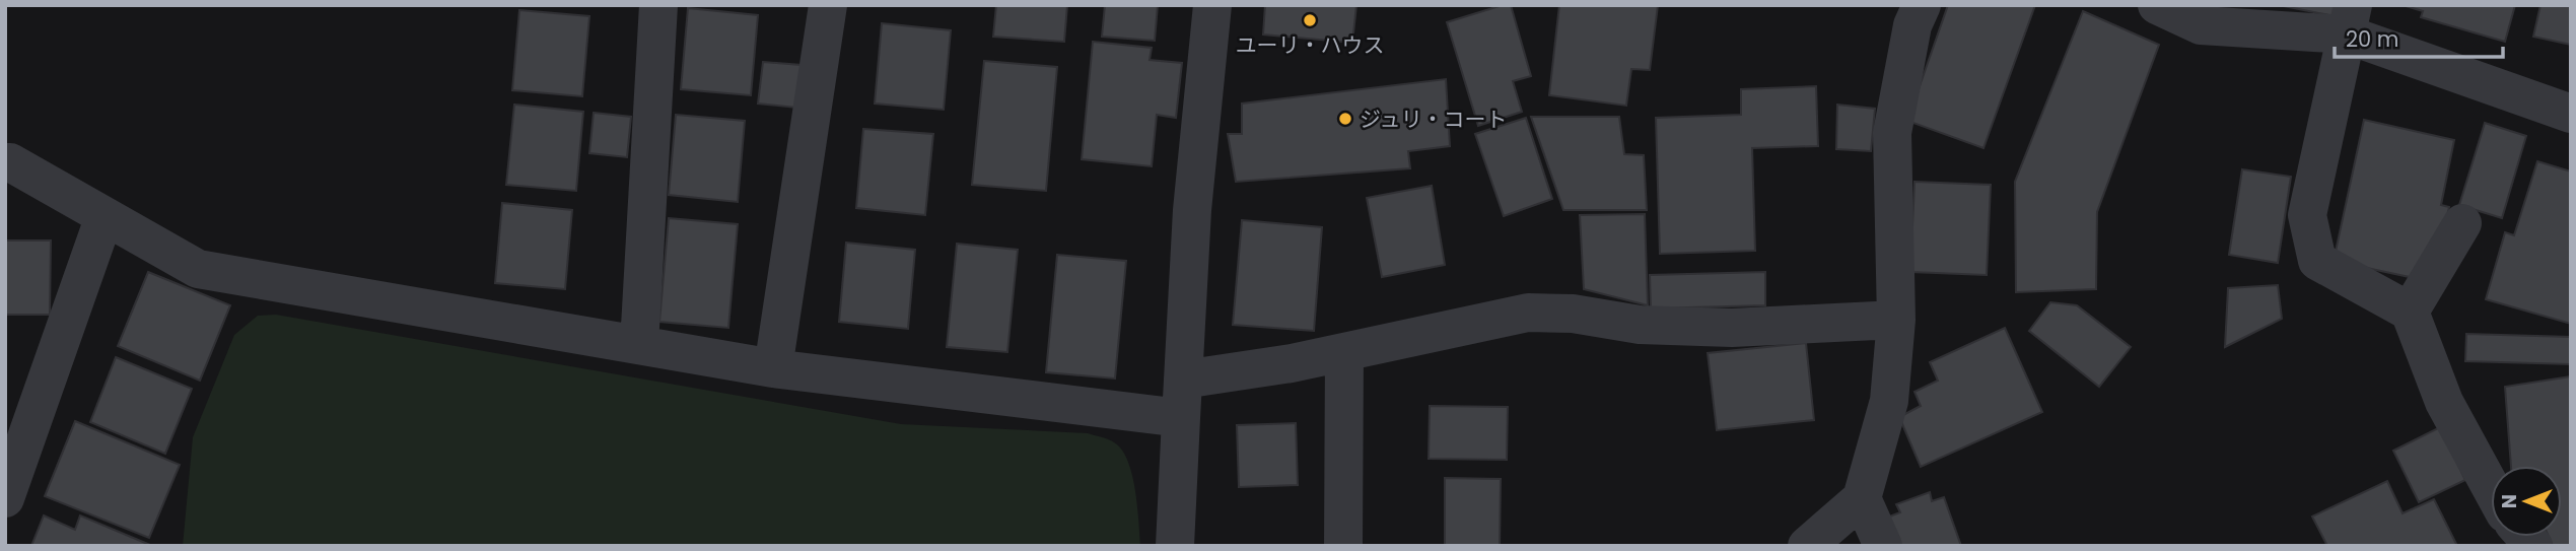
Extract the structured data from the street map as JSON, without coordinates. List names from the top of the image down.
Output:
{
  "places": ["ユーリ・ハウス", "ジュリ・コート"],
  "scale_bar": "20 m",
  "north": "left"
}
